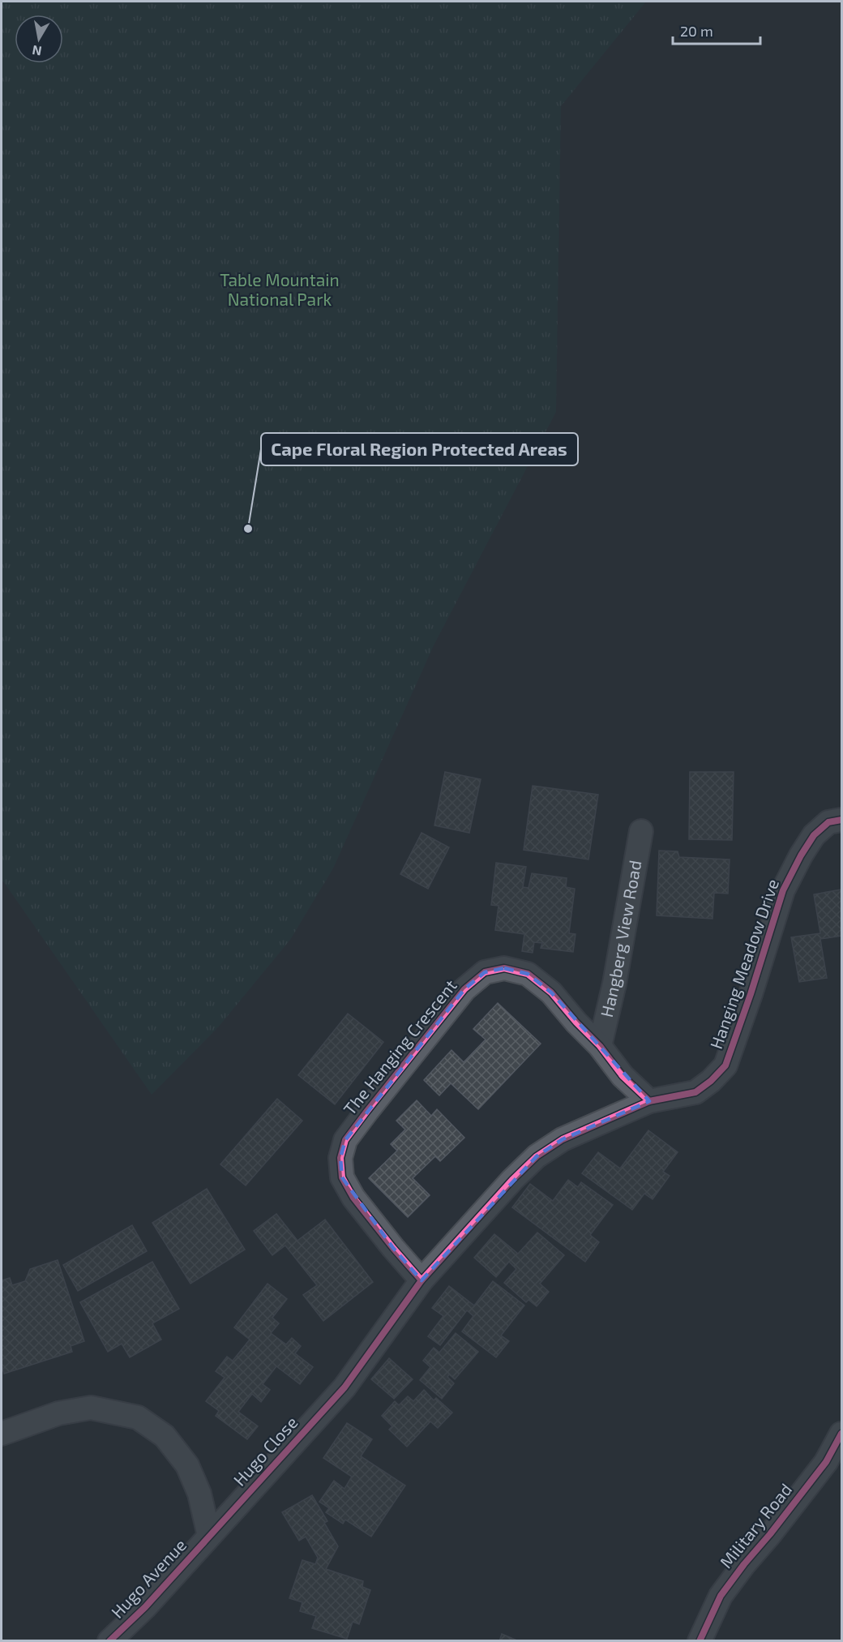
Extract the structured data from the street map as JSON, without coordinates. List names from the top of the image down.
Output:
{
  "streets": {
    "street": [
      "Hangberg View Road",
      "Hanging Meadow Drive",
      "The Hanging Crescent",
      "Hugo Close",
      "Military Road",
      "Hugo Avenue"
    ]
  },
  "crossings": [
    ["Hangberg View Road", "The Hanging Crescent"],
    ["Hanging Meadow Drive", "The Hanging Crescent"],
    ["Hanging Meadow Drive", "Hugo Close"],
    ["Hugo Close", "Hugo Avenue"]
  ],
  "parks": ["Table Mountain National Park"],
  "places": ["Cape Floral Region Protected Areas"],
  "scale_bar": "20 m",
  "north": "bottom"
}
